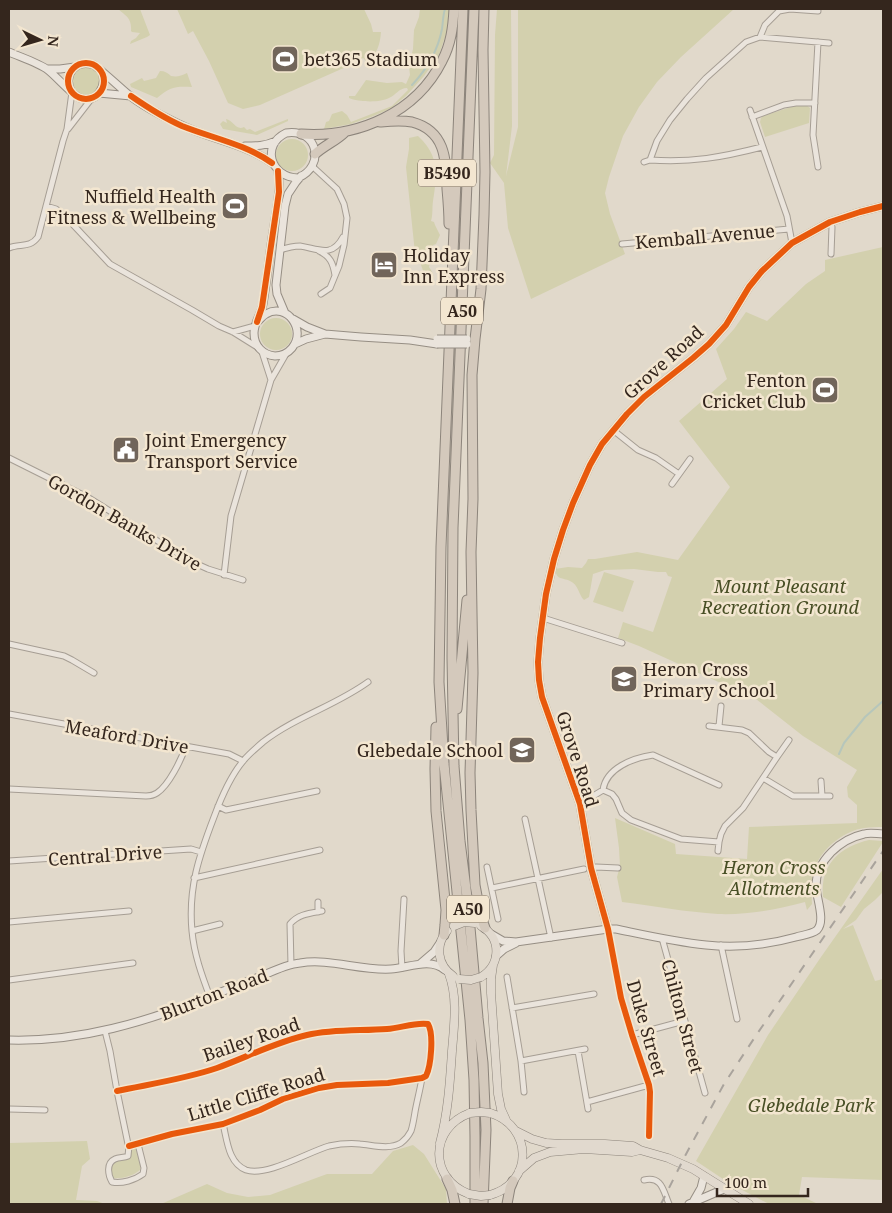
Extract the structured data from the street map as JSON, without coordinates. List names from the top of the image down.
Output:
{
  "streets": {
    "highway": ["B5490", "A50"],
    "street": [
      "Kemball Avenue",
      "Grove Road",
      "Gordon Banks Drive",
      "Meaford Drive",
      "Central Drive",
      "Blurton Road",
      "Chilton Street",
      "Duke Street",
      "Bailey Road",
      "Little Cliffe Road"
    ]
  },
  "crossings": [
    ["B5490", "A50"],
    ["A50", "Blurton Road"],
    ["Grove Road", "Duke Street"],
    ["Bailey Road", "Little Cliffe Road"]
  ],
  "parks": ["Mount Pleasant Recreation Ground", "Heron Cross Allotments", "Glebedale Park"],
  "places": {
    "sports": ["bet365 Stadium", "Nuffield Health Fitness & Wellbeing", "Fenton Cricket Club"],
    "hotel": ["Holiday Inn Express"],
    "public building": ["Joint Emergency Transport Service"],
    "school or university": ["Heron Cross Primary School", "Glebedale School"]
  },
  "scale_bar": "100 m",
  "north": "right"
}
